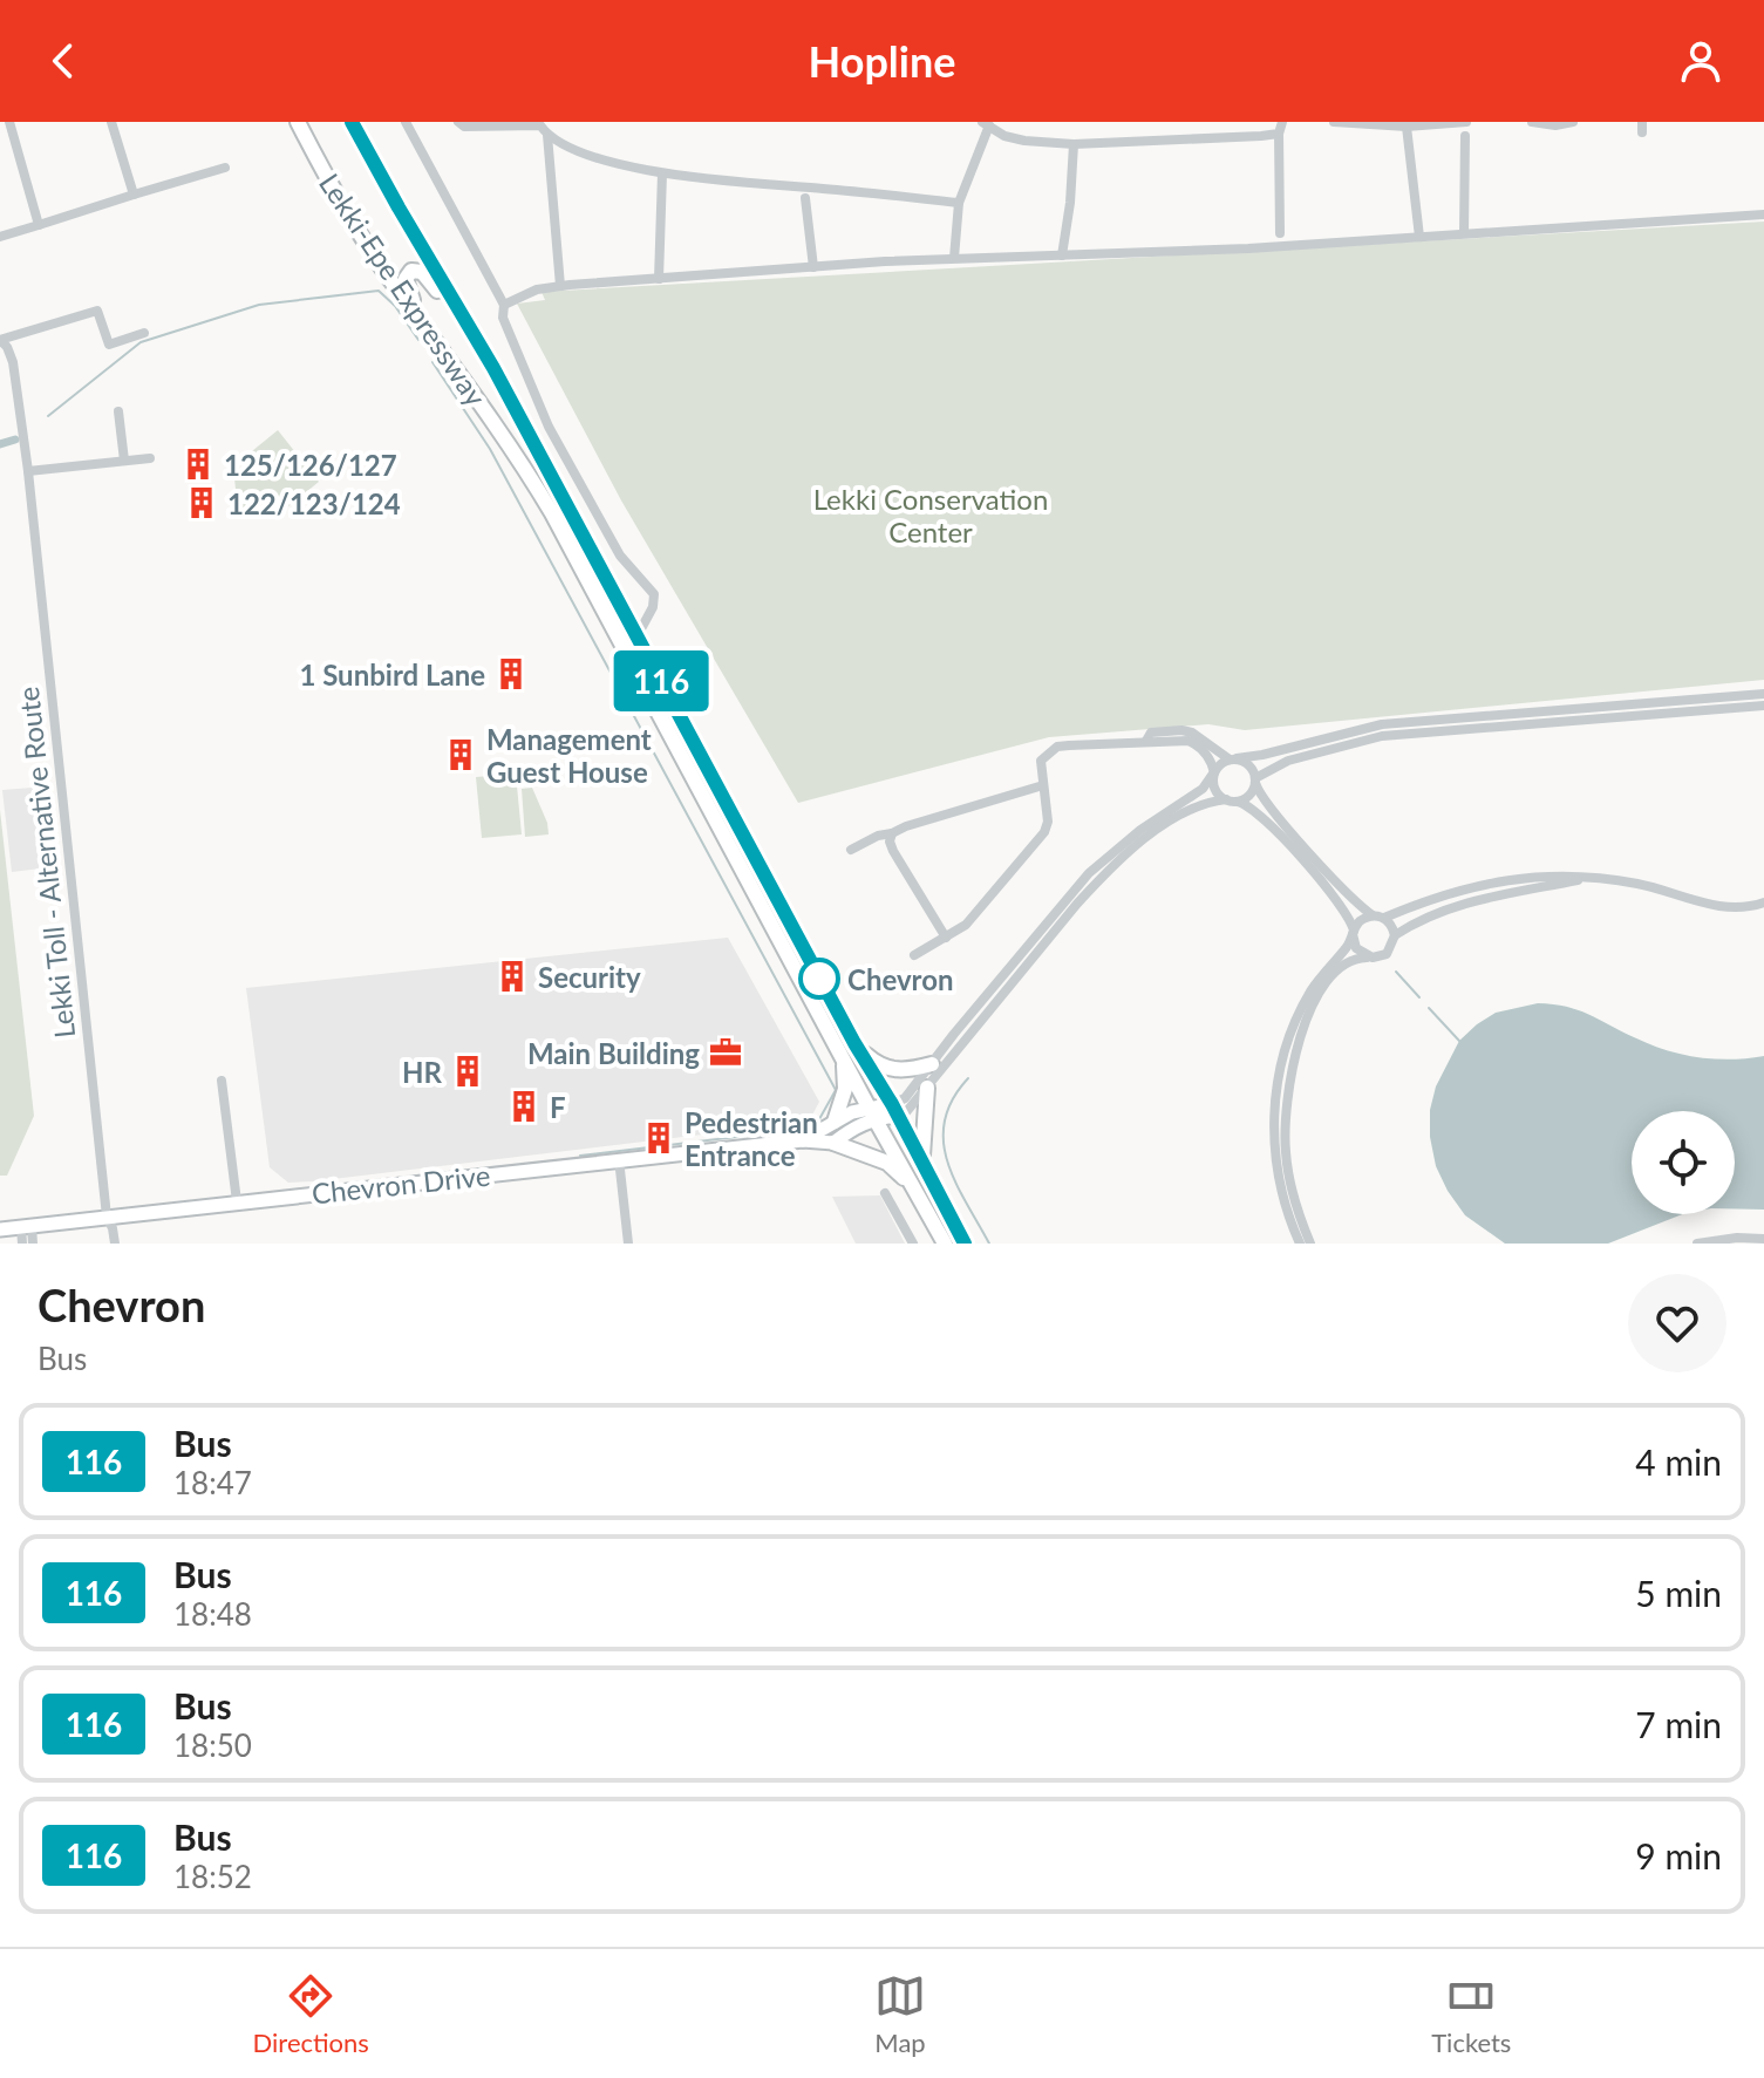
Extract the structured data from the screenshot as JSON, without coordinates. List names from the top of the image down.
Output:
{
  "streets": {
    "highway": ["Lekki-Epe Expressway"],
    "main road": ["Chevron Drive"],
    "street": ["Lekki Toll - Alternative Route"]
  },
  "crossings": [
    ["Lekki-Epe Expressway", "Chevron Drive"],
    ["Lekki Toll - Alternative Route", "Chevron Drive"]
  ],
  "parks": ["Lekki Conservation Center"],
  "places": {
    "building": [
      "125/126/127",
      "122/123/124",
      "1 Sunbird Lane",
      "Management Guest House",
      "Security",
      "HR",
      "F",
      "Pedestrian Entrance"
    ],
    "other": ["Chevron"],
    "office": ["Main Building"]
  },
  "lines": ["bus line 116"],
  "page": {
    "header": "Hopline",
    "on_map": "116",
    "heading": ["Chevron", "Bus"],
    "list": [
      {
        "mark": "116",
        "name": "Bus",
        "note": "18:47",
        "value": "4 min"
      },
      {
        "mark": "116",
        "name": "Bus",
        "note": "18:48",
        "value": "5 min"
      },
      {
        "mark": "116",
        "name": "Bus",
        "note": "18:50",
        "value": "7 min"
      },
      {
        "mark": "116",
        "name": "Bus",
        "note": "18:52",
        "value": "9 min"
      }
    ],
    "tabs": ["Directions", "Map", "Tickets"]
  }
}
